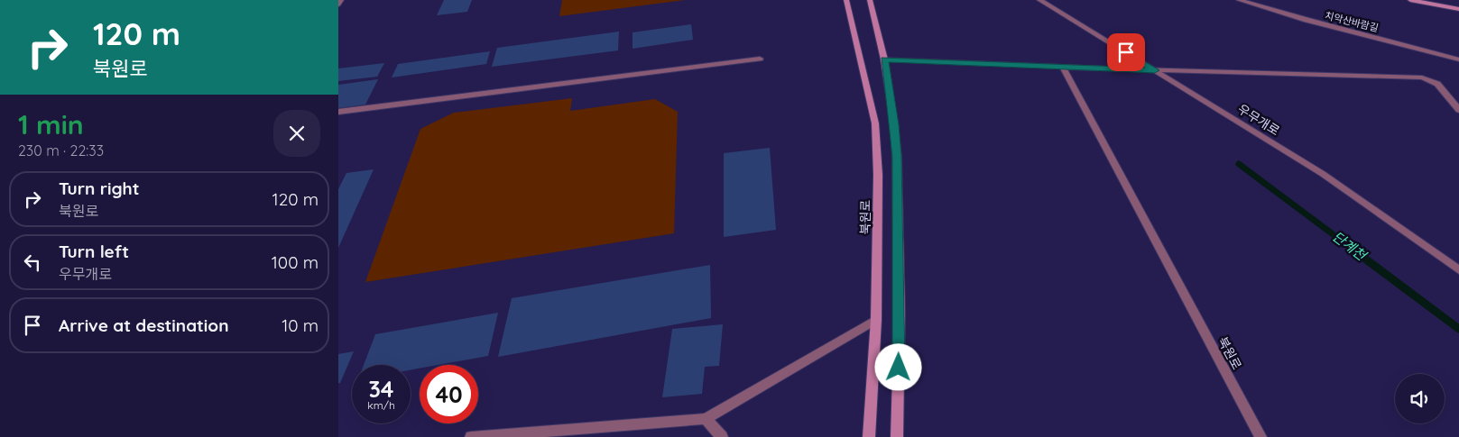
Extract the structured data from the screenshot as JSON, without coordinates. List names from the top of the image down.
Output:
{
  "streets": {
    "street": ["치악산바람길", "우무개로", "북원로"]
  },
  "water": ["단계천"],
  "page": {
    "turn": ["120 m", "북원로"],
    "heading": ["1 min", "230 m · 22:33"],
    "list": [
      {
        "name": "Turn right",
        "note": "북원로",
        "value": "120 m"
      },
      {
        "name": "Turn left",
        "note": "우무개로",
        "value": "100 m"
      },
      {
        "name": "Arrive at destination",
        "value": "10 m"
      }
    ],
    "speed": "34 km/h",
    "limit": "40"
  }
}
